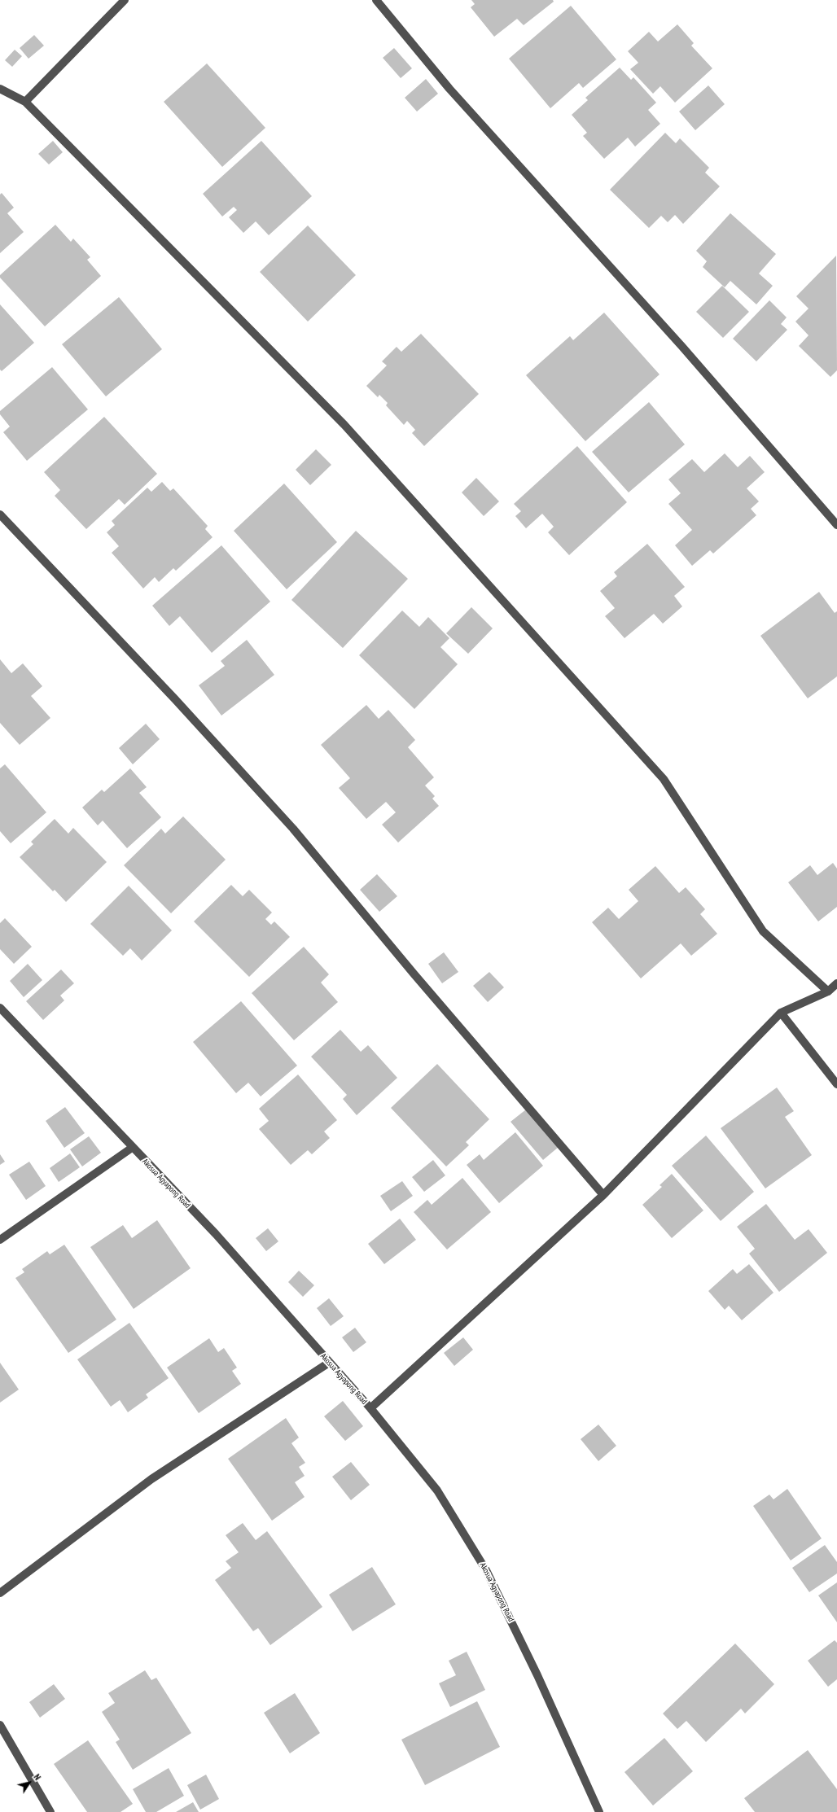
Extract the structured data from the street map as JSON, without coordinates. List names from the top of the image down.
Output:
{
  "streets": {
    "street": ["Akosua Agyapong Road"]
  },
  "north": "top right"
}
